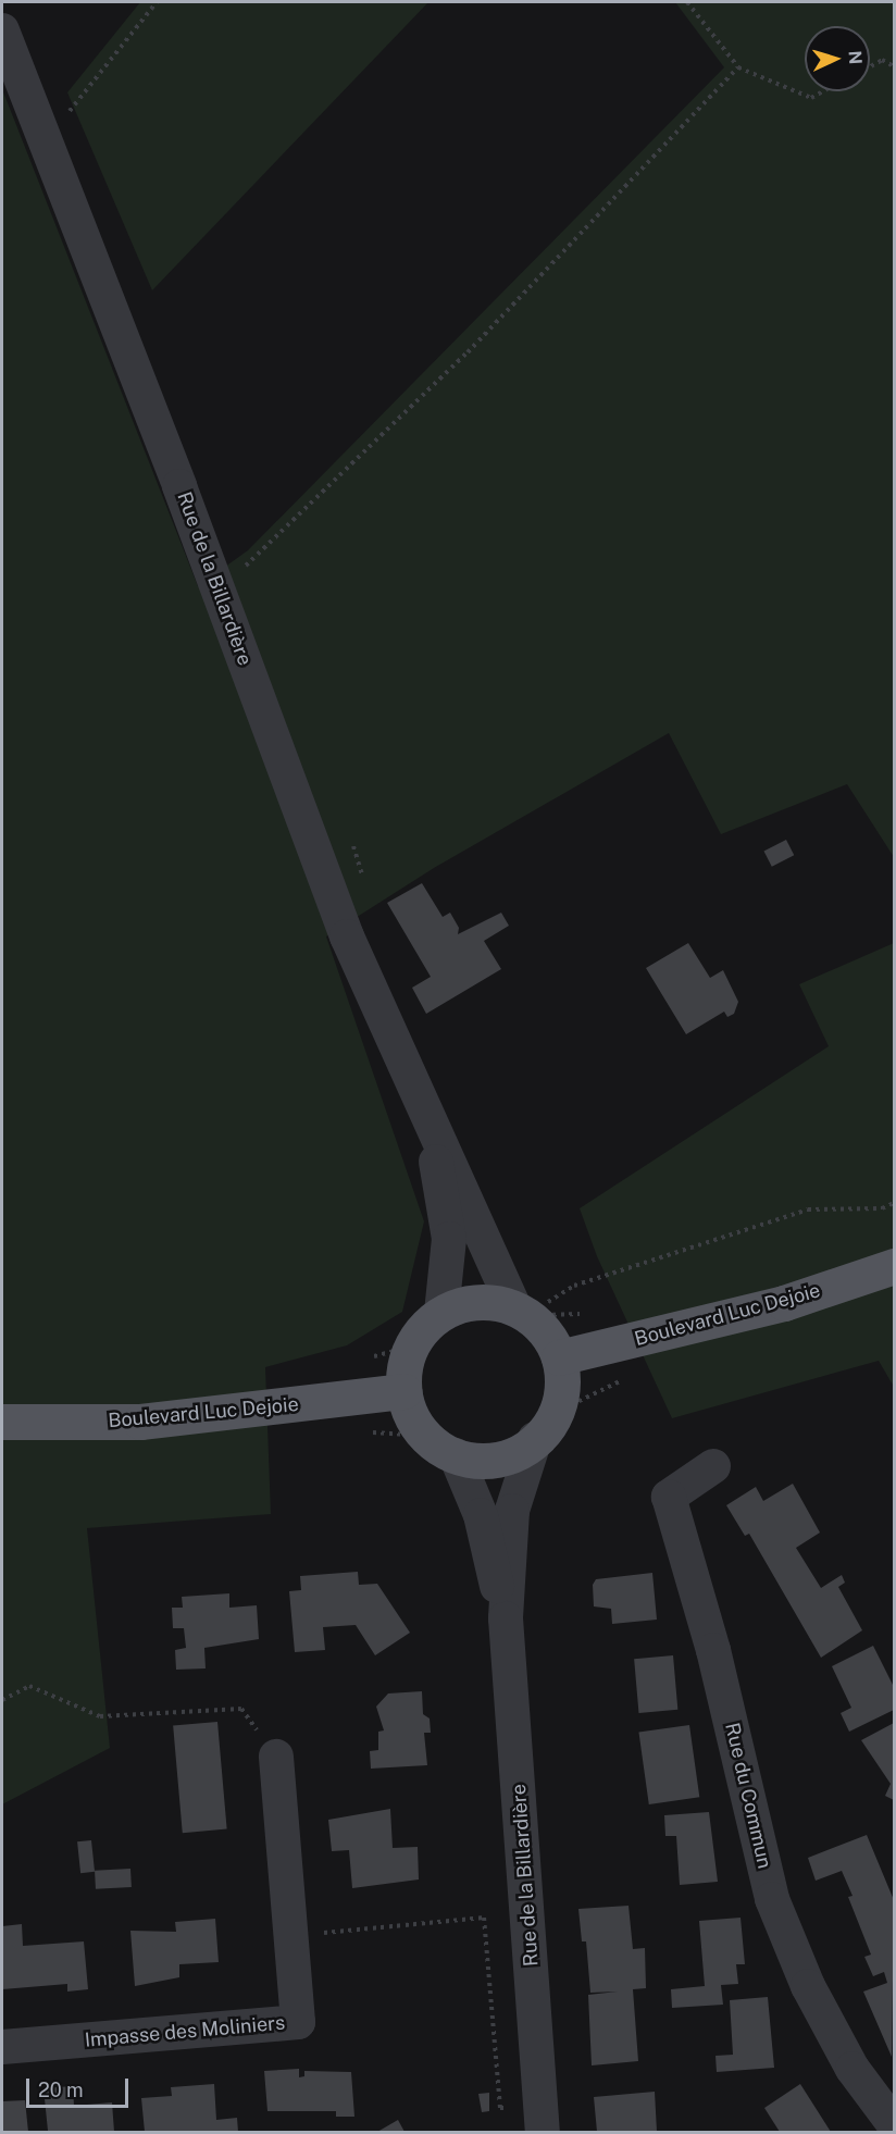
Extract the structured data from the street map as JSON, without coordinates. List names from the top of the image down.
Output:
{
  "streets": {
    "main road": ["Boulevard Luc Dejoie"],
    "street": ["Rue de la Billardière", "Rue du Commun", "Impasse des Moliniers"]
  },
  "crossings": [
    ["Rue de la Billardière", "Boulevard Luc Dejoie"]
  ],
  "scale_bar": "20 m",
  "north": "right"
}
